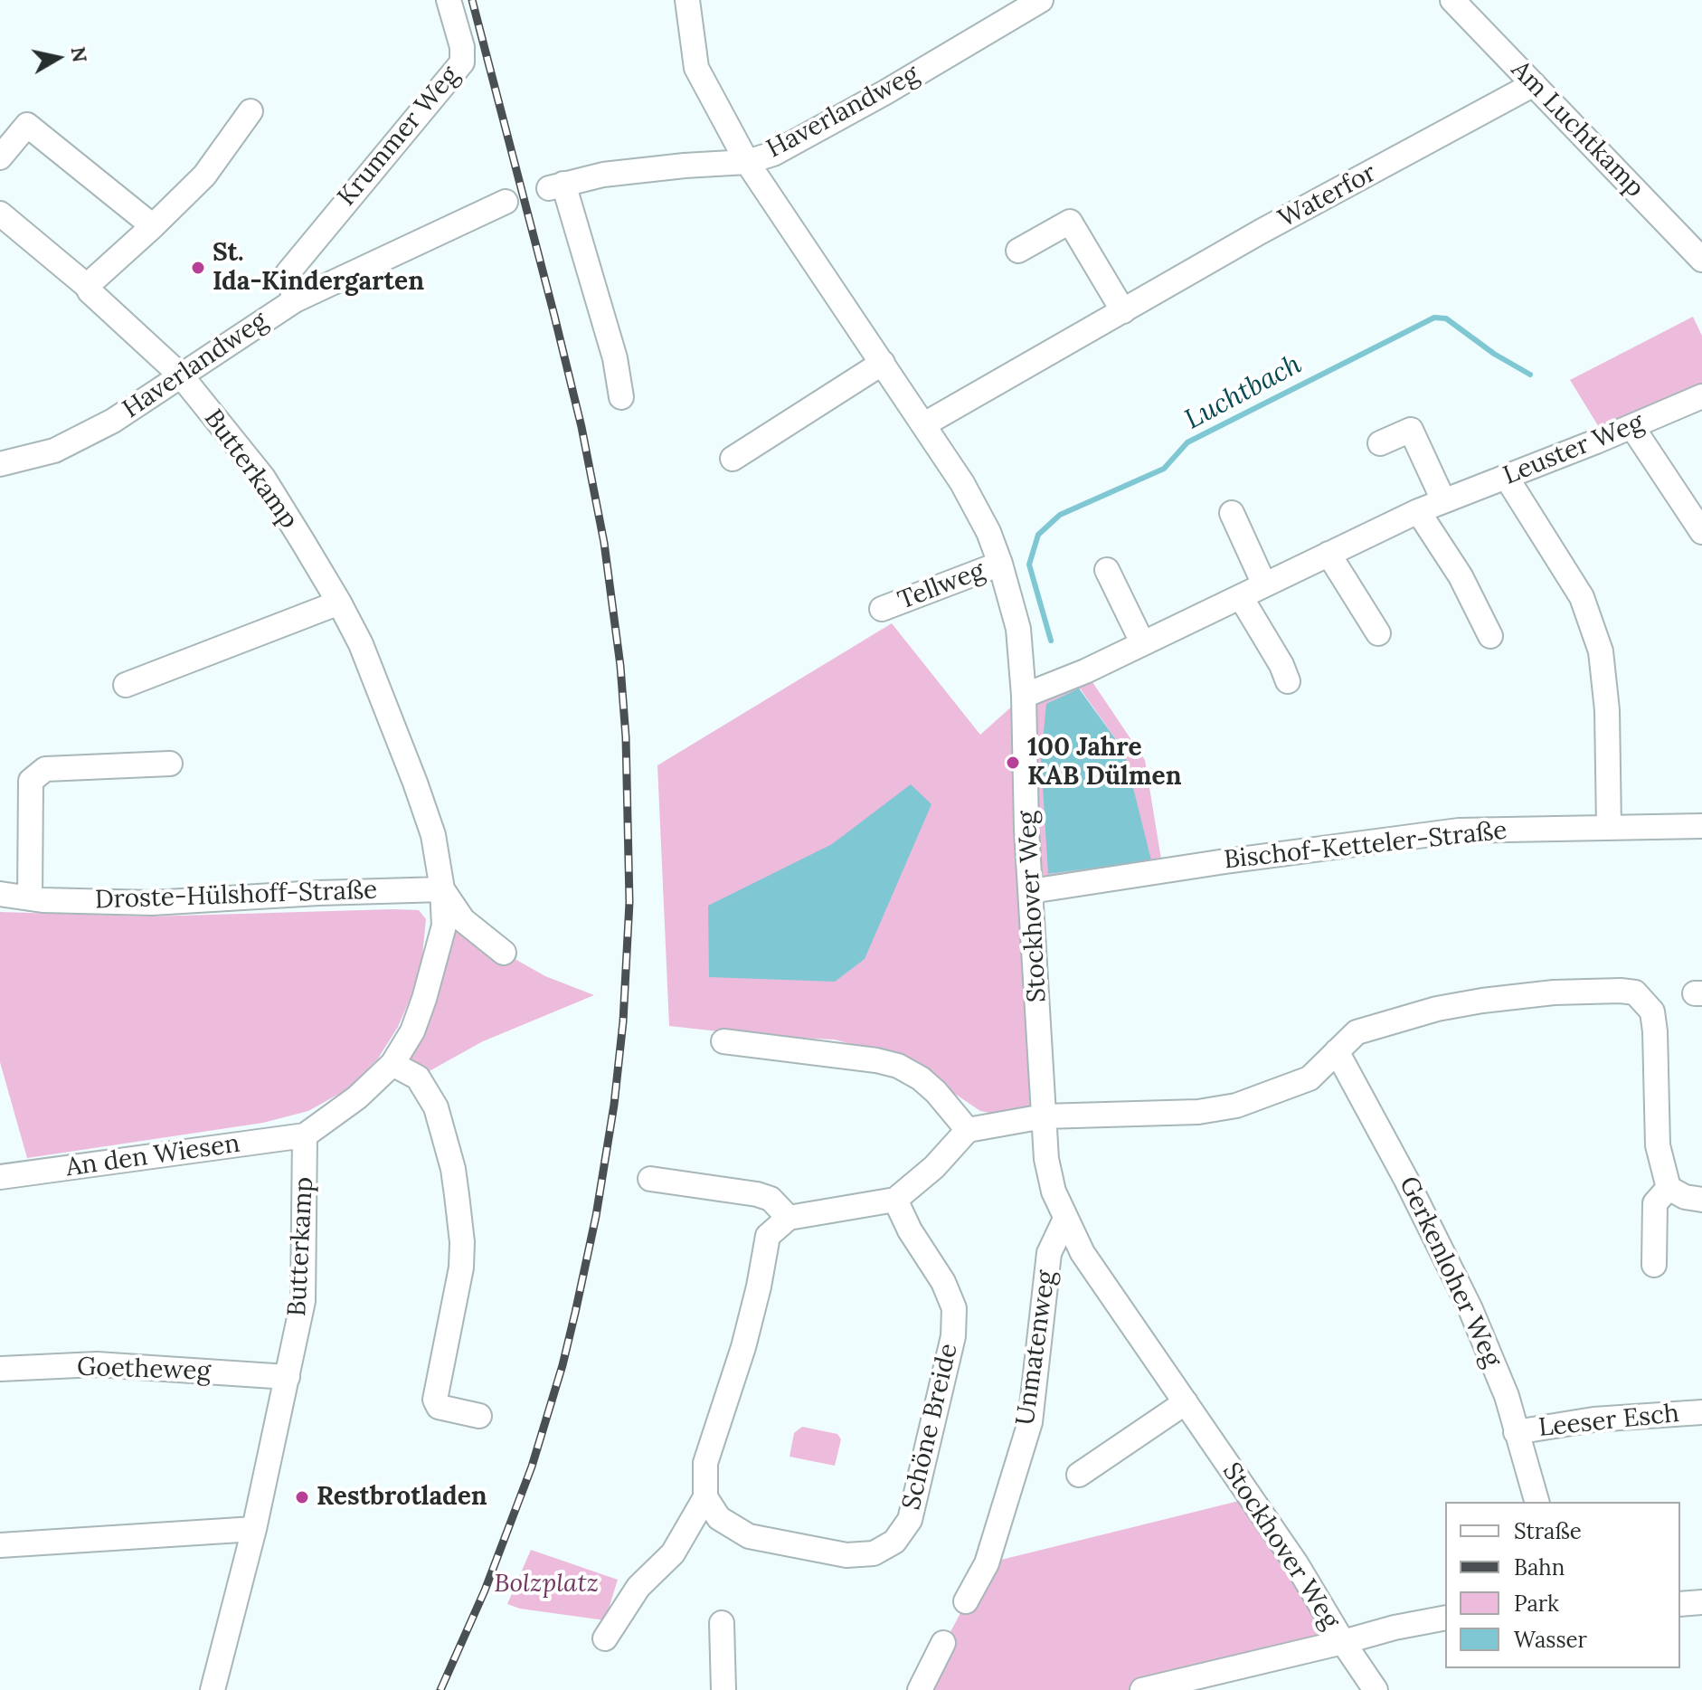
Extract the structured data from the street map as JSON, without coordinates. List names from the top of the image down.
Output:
{
  "streets": {
    "street": [
      "Haverlandweg",
      "Am Luchtkamp",
      "Krummer Weg",
      "Waterfor",
      "Leuster Weg",
      "Butterkamp",
      "Tellweg",
      "Bischof-Ketteler-Straße",
      "Droste-Hülshoff-Straße",
      "Stockhover Weg",
      "An den Wiesen",
      "Gerkenloher Weg",
      "Unmatenweg",
      "Goetheweg",
      "Leeser Esch",
      "Schöne Breide"
    ]
  },
  "crossings": [
    ["Haverlandweg", "Krummer Weg"],
    ["Haverlandweg", "Butterkamp"],
    ["Haverlandweg", "Stockhover Weg"],
    ["Am Luchtkamp", "Waterfor"],
    ["Waterfor", "Stockhover Weg"],
    ["Leuster Weg", "Stockhover Weg"],
    ["Butterkamp", "Droste-Hülshoff-Straße"],
    ["Butterkamp", "An den Wiesen"],
    ["Butterkamp", "Goetheweg"],
    ["Tellweg", "Stockhover Weg"],
    ["Bischof-Ketteler-Straße", "Stockhover Weg"],
    ["Stockhover Weg", "Unmatenweg"],
    ["Gerkenloher Weg", "Leeser Esch"]
  ],
  "water": ["Luchtbach"],
  "parks": ["Bolzplatz"],
  "places": ["St. Ida-Kindergarten", "100 Jahre KAB Dülmen", "Restbrotladen"],
  "legend": [
    "Straße",
    "Bahn",
    "Park",
    "Wasser"
  ],
  "north": "right"
}
